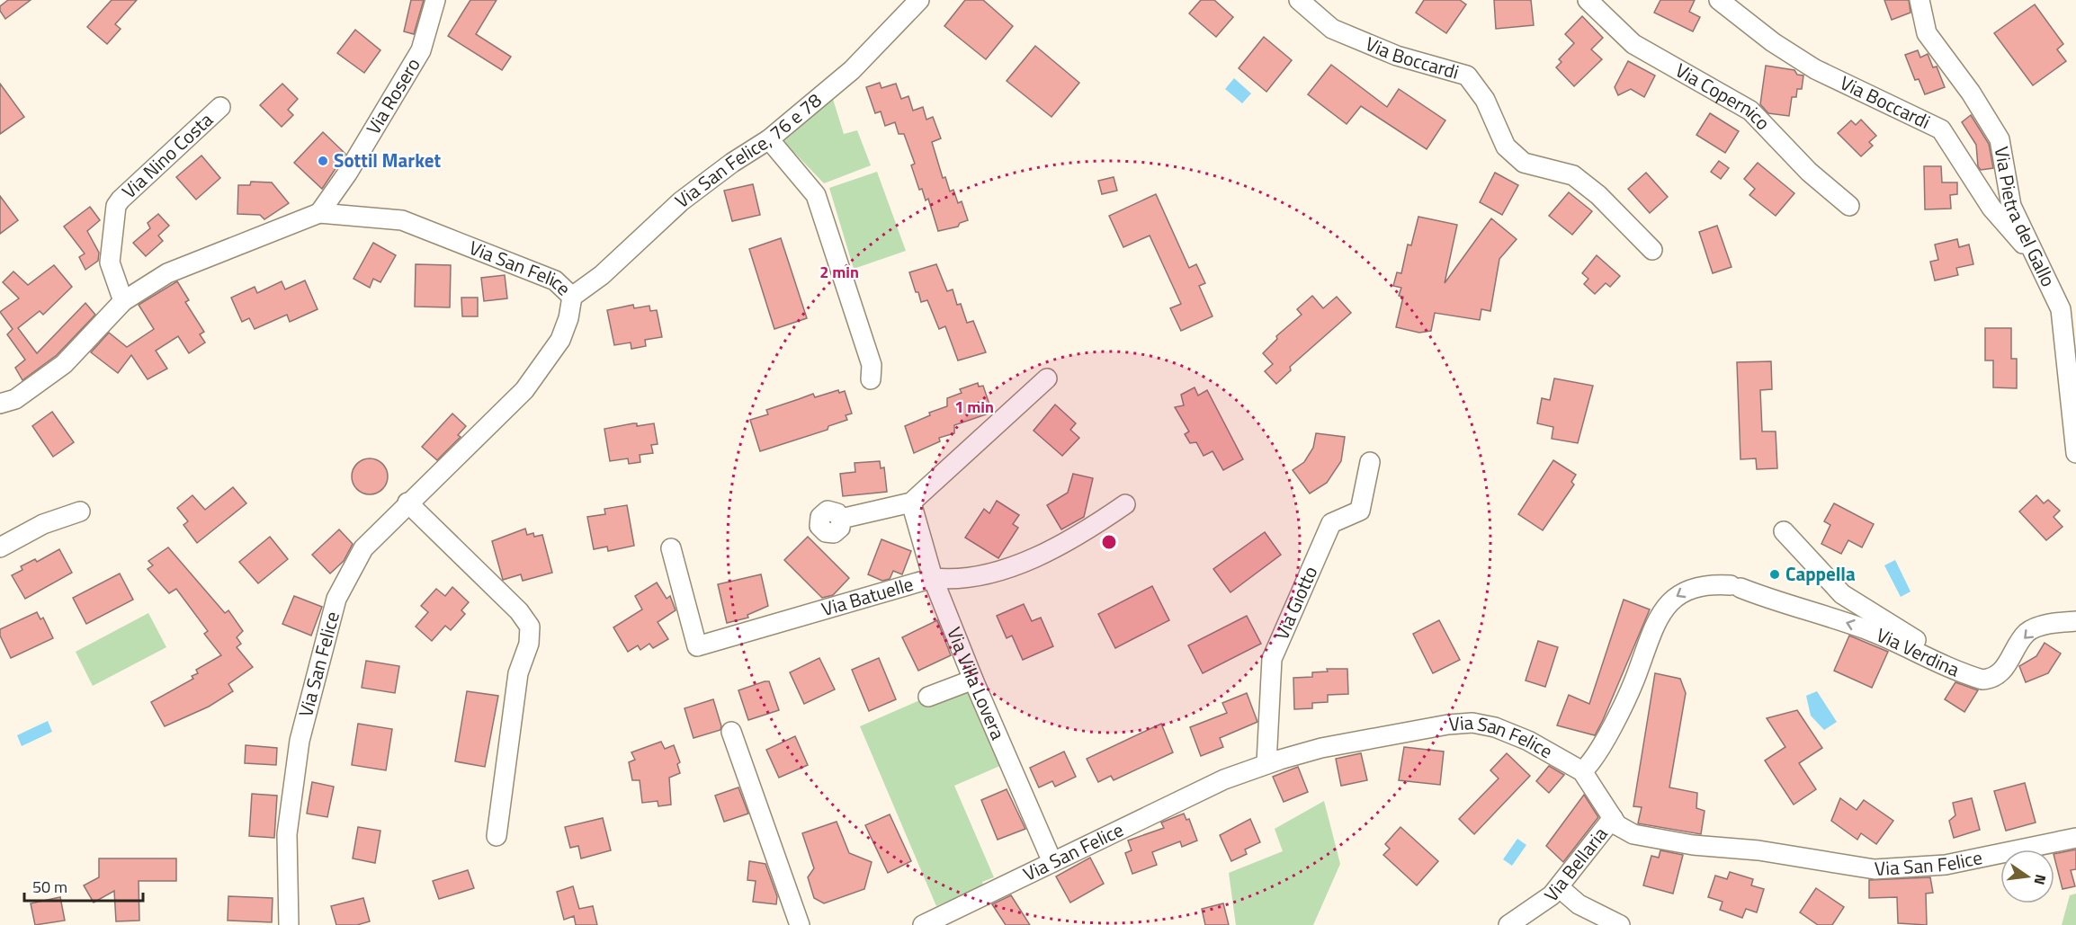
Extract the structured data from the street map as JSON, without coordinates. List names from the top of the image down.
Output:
{
  "streets": {
    "street": [
      "Via Boccardi",
      "Via Rosero",
      "Via Copernico",
      "Via San Felice, 76 e 78",
      "Via Nino Costa",
      "Via Pietra del Gallo",
      "Via San Felice",
      "Via Batuelle",
      "Via Giotto",
      "Via Verdina",
      "Via Villa Lovera",
      "Via Bellaria"
    ]
  },
  "crossings": [
    ["Via Boccardi", "Via Pietra del Gallo"],
    ["Via Rosero", "Via San Felice"],
    ["Via San Felice, 76 e 78", "Via San Felice"],
    ["Via Nino Costa", "Via San Felice"],
    ["Via San Felice", "Via Giotto"],
    ["Via San Felice", "Via Verdina"],
    ["Via San Felice", "Via Villa Lovera"],
    ["Via San Felice", "Via Bellaria"],
    ["Via Batuelle", "Via Villa Lovera"]
  ],
  "places": ["Sottil Market", "Cappella"],
  "scale_bar": "50 m",
  "north": "right",
  "rings": ["2 min", "1 min"]
}
